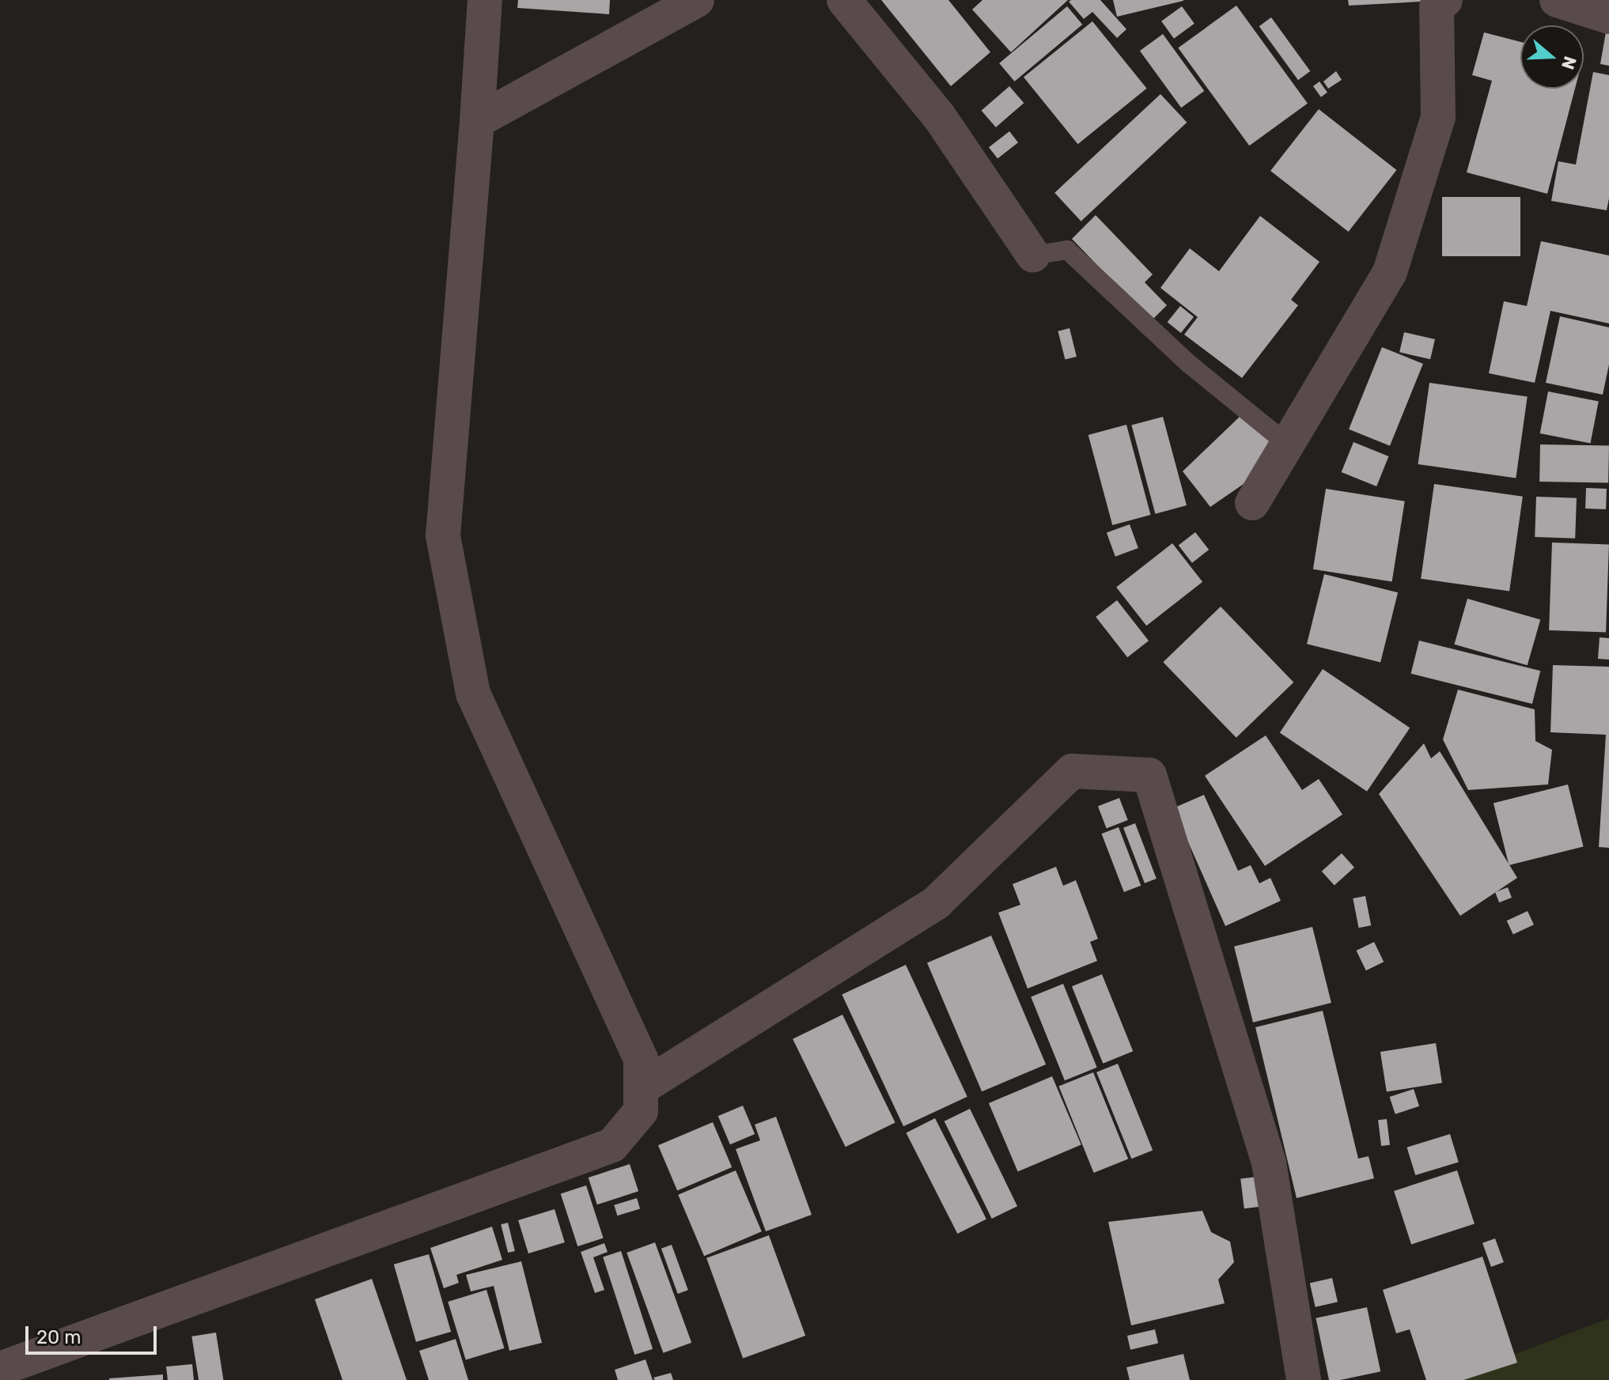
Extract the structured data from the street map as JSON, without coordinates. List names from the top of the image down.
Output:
{
  "scale_bar": "20 m",
  "north": "right"
}
